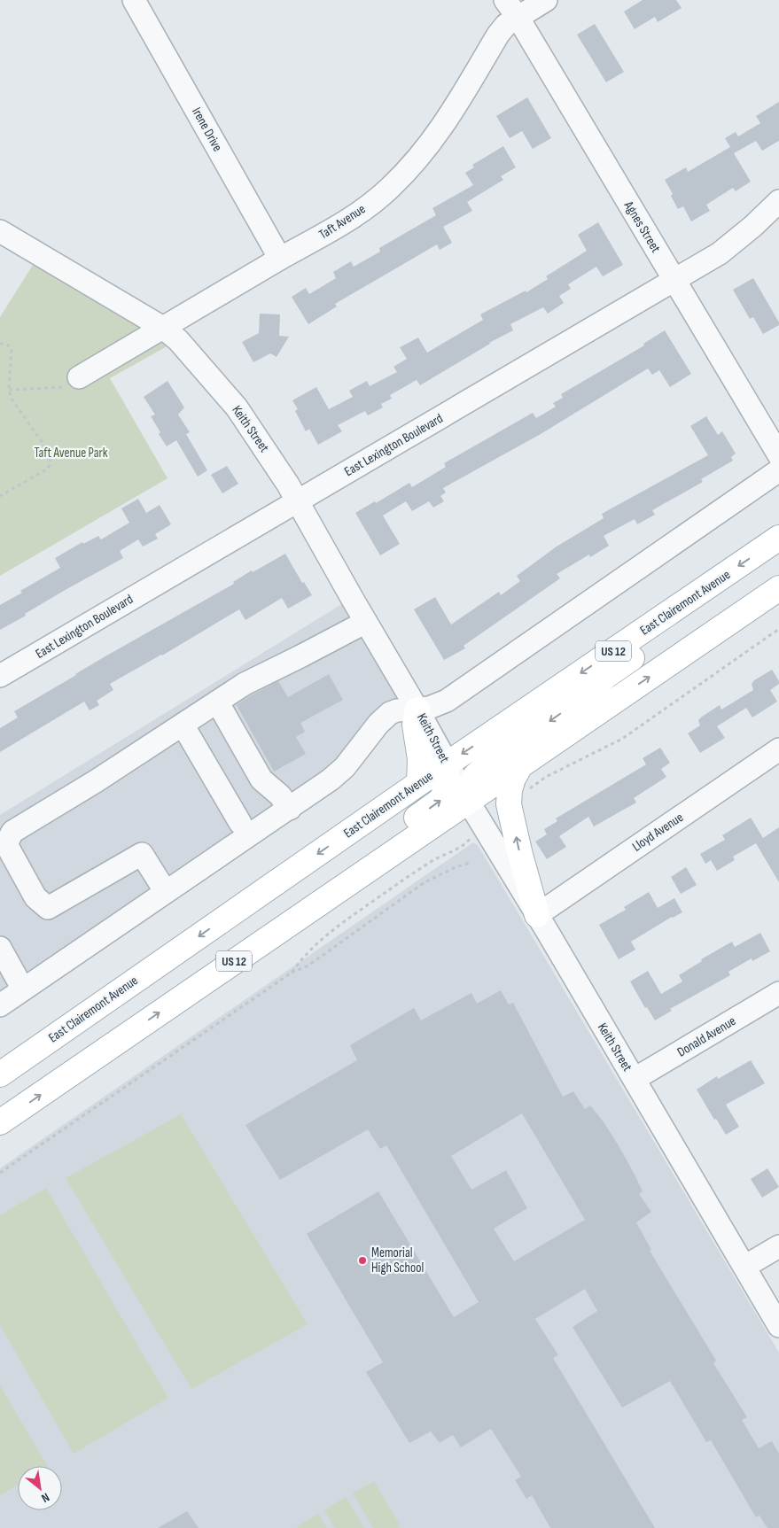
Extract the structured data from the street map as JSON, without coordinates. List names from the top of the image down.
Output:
{
  "streets": {
    "main road": ["East Clairemont Avenue", "US 12"],
    "street": [
      "Irene Drive",
      "Taft Avenue",
      "Agnes Street",
      "Keith Street",
      "East Lexington Boulevard",
      "Lloyd Avenue",
      "Donald Avenue"
    ]
  },
  "crossings": [
    ["Irene Drive", "Taft Avenue"],
    ["Taft Avenue", "Agnes Street"],
    ["Taft Avenue", "Keith Street"],
    ["Agnes Street", "East Lexington Boulevard"],
    ["Keith Street", "East Lexington Boulevard"],
    ["Keith Street", "East Clairemont Avenue"],
    ["Keith Street", "US 12"],
    ["Keith Street", "Lloyd Avenue"],
    ["Keith Street", "Donald Avenue"]
  ],
  "parks": ["Taft Avenue Park"],
  "places": ["Memorial High School"],
  "north": "bottom right"
}
